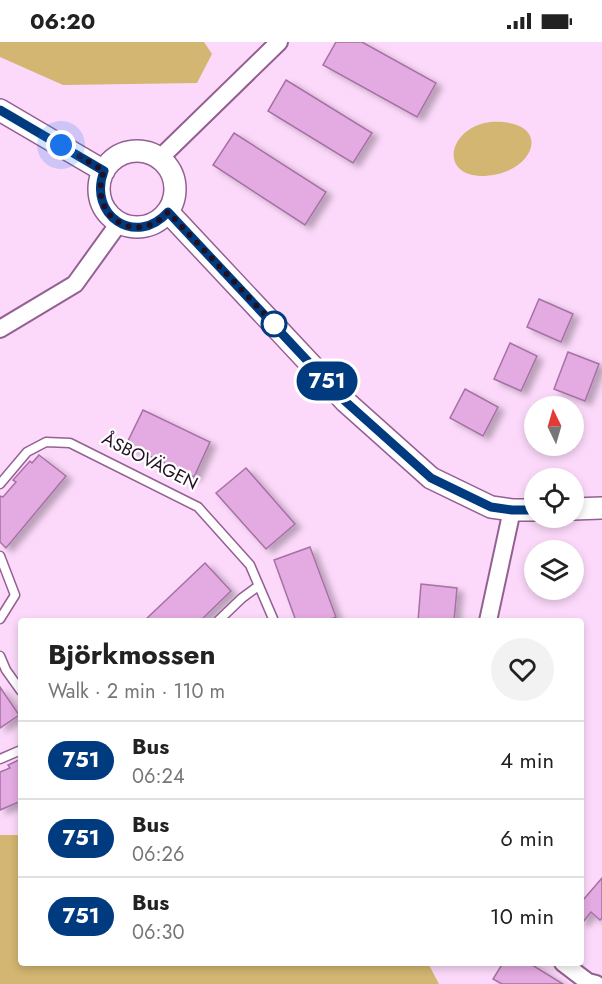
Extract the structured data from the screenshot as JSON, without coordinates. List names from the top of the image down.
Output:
{
  "streets": {
    "lane": ["ÅSBOVÄGEN"]
  },
  "lines": ["bus line 751"],
  "north": "top",
  "page": {
    "status": "06:20",
    "on_map": "751",
    "heading": ["Björkmossen", "Walk · 2 min · 110 m"],
    "list": [
      {
        "mark": "751",
        "name": "Bus",
        "note": "06:24",
        "value": "4 min"
      },
      {
        "mark": "751",
        "name": "Bus",
        "note": "06:26",
        "value": "6 min"
      },
      {
        "mark": "751",
        "name": "Bus",
        "note": "06:30",
        "value": "10 min"
      }
    ]
  }
}
